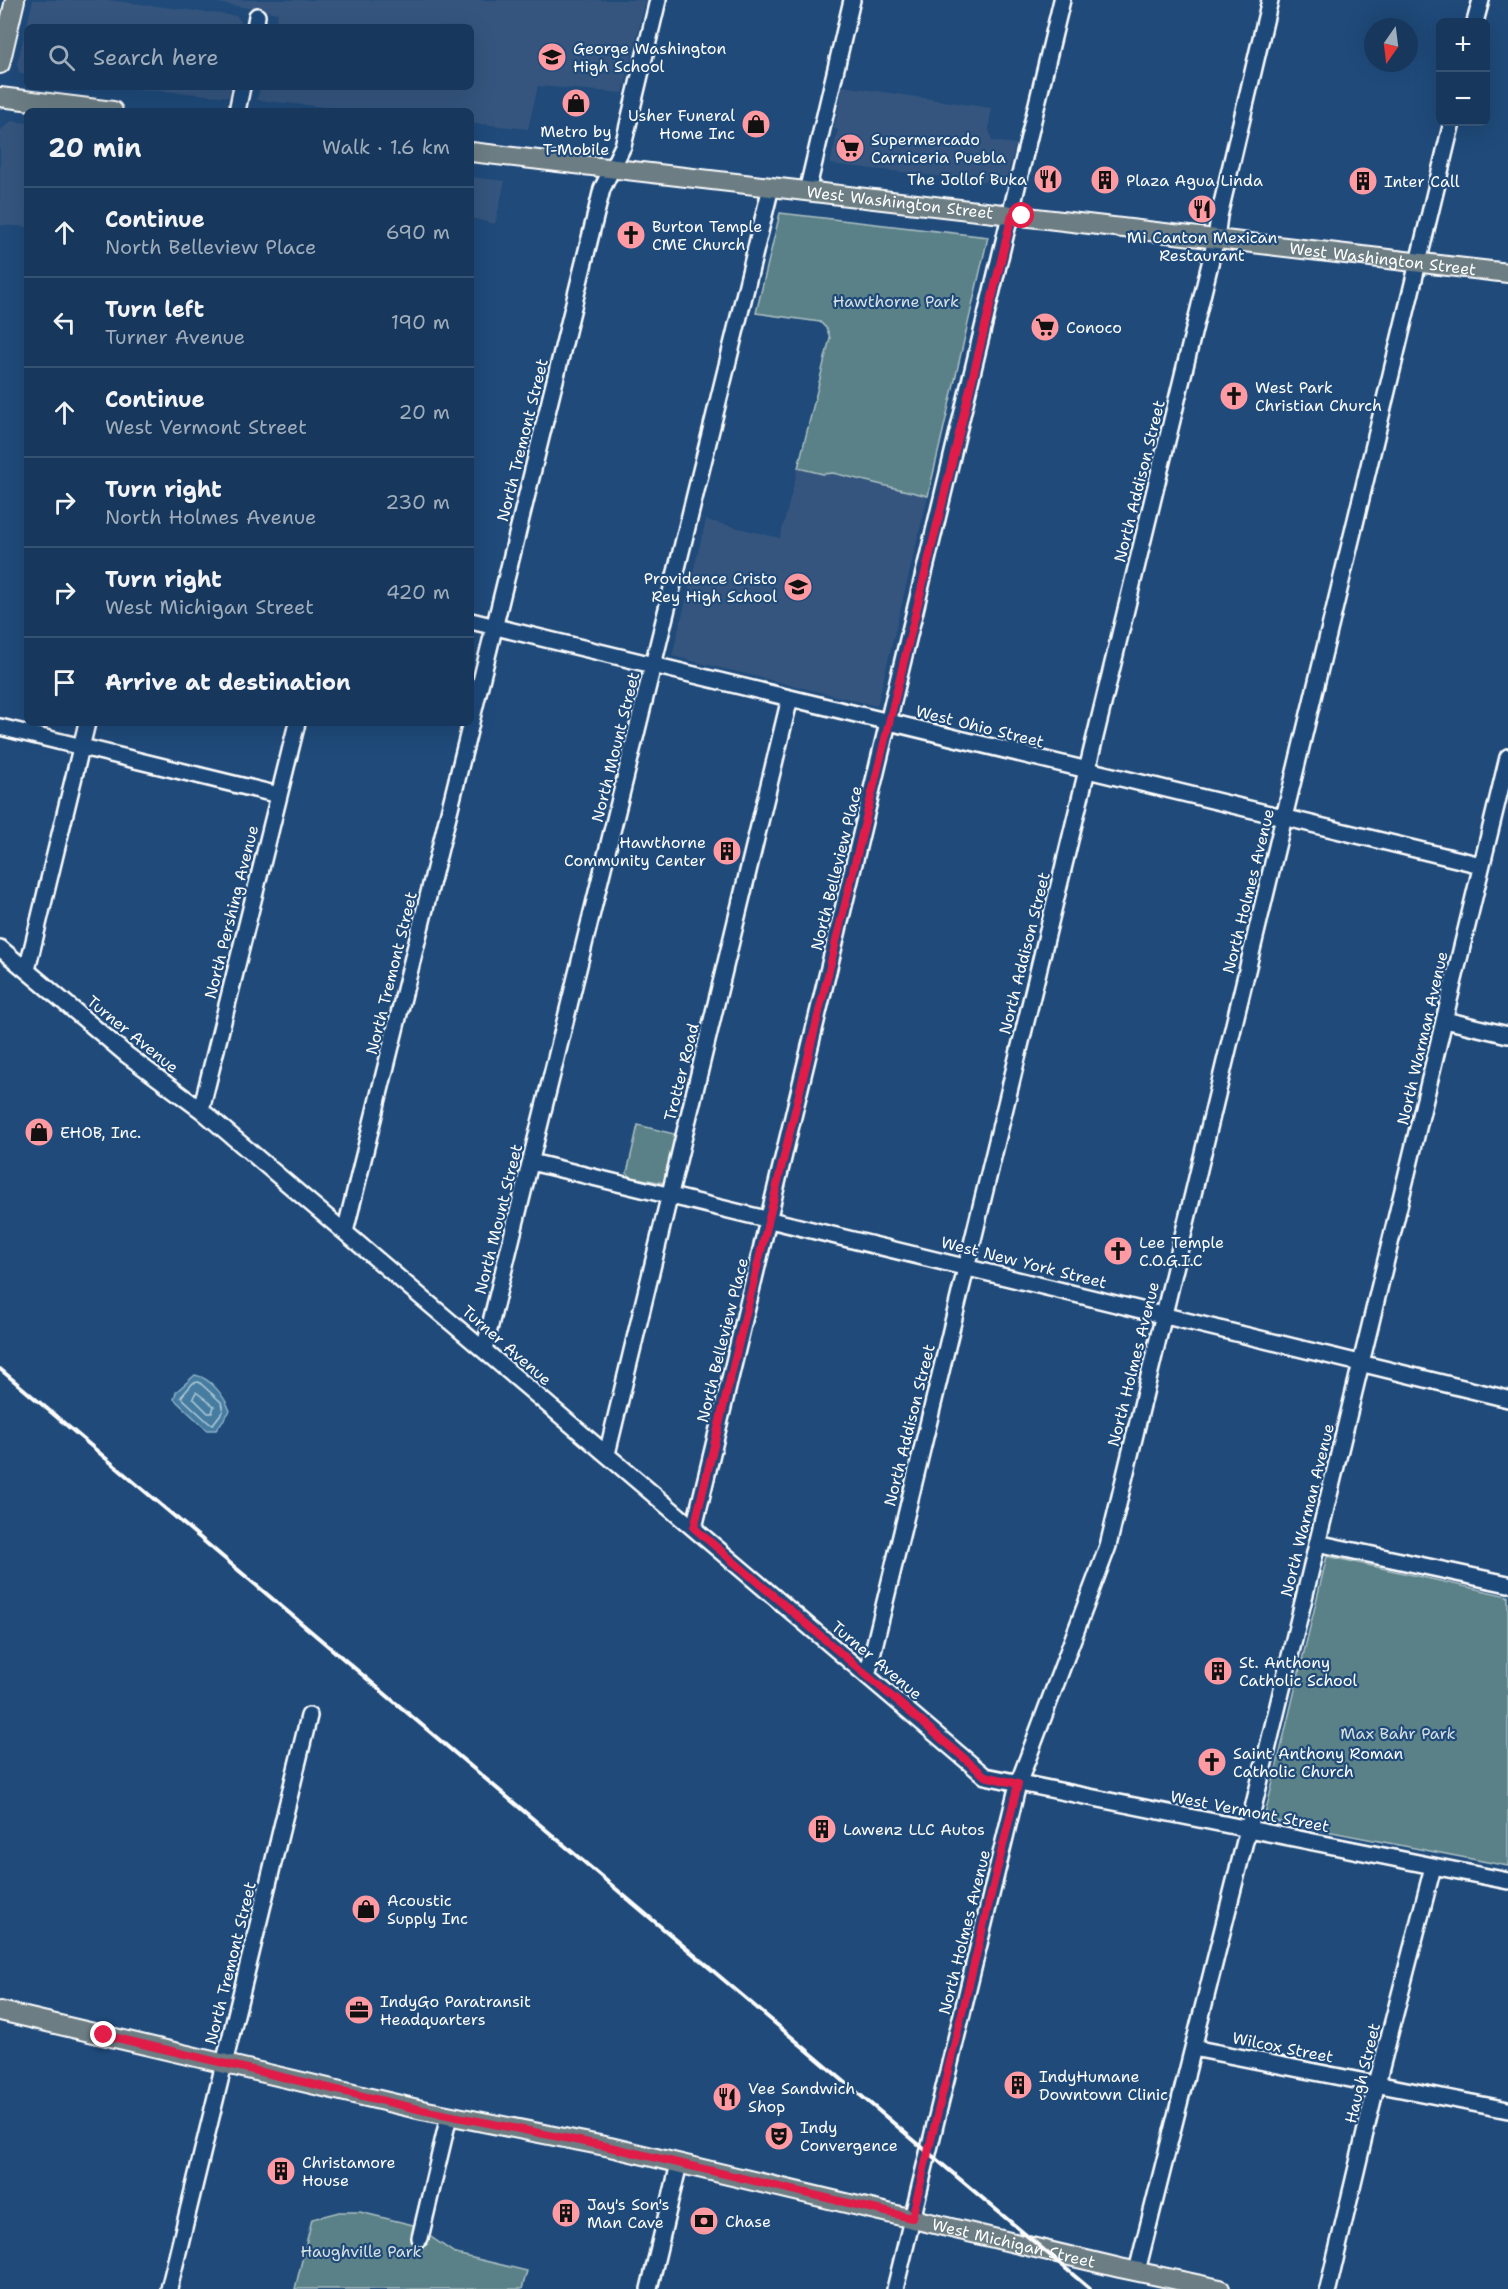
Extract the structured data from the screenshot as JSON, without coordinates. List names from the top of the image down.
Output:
{
  "streets": {
    "main road": ["West Washington Street", "West Michigan Street"],
    "street": [
      "North Tremont Street",
      "North Addison Street",
      "West Ohio Street",
      "North Mount Street",
      "North Belleview Place",
      "North Holmes Avenue",
      "North Pershing Avenue",
      "Turner Avenue",
      "North Warman Avenue",
      "Trotter Road",
      "West New York Street",
      "West Vermont Street",
      "Wilcox Street",
      "Haugh Street"
    ]
  },
  "crossings": [
    ["West Washington Street", "North Tremont Street"],
    ["West Washington Street", "North Addison Street"],
    ["West Washington Street", "North Mount Street"],
    ["West Washington Street", "North Belleview Place"],
    ["West Washington Street", "North Holmes Avenue"],
    ["North Tremont Street", "West Ohio Street"],
    ["North Tremont Street", "Turner Avenue"],
    ["North Tremont Street", "West Michigan Street"],
    ["North Addison Street", "West Ohio Street"],
    ["North Addison Street", "Turner Avenue"],
    ["North Addison Street", "West New York Street"],
    ["West Ohio Street", "North Mount Street"],
    ["West Ohio Street", "North Belleview Place"],
    ["West Ohio Street", "North Holmes Avenue"],
    ["West Ohio Street", "North Warman Avenue"],
    ["West Ohio Street", "Trotter Road"],
    ["North Mount Street", "Turner Avenue"],
    ["North Mount Street", "West New York Street"],
    ["North Belleview Place", "Turner Avenue"],
    ["North Belleview Place", "West New York Street"],
    ["North Holmes Avenue", "West New York Street"],
    ["North Holmes Avenue", "West Vermont Street"],
    ["North Holmes Avenue", "West Michigan Street"],
    ["North Pershing Avenue", "Turner Avenue"],
    ["Turner Avenue", "Trotter Road"],
    ["Turner Avenue", "West Vermont Street"],
    ["North Warman Avenue", "West New York Street"],
    ["North Warman Avenue", "West Vermont Street"],
    ["North Warman Avenue", "Wilcox Street"],
    ["North Warman Avenue", "West Michigan Street"],
    ["Trotter Road", "West New York Street"],
    ["West Vermont Street", "Haugh Street"],
    ["Wilcox Street", "Haugh Street"]
  ],
  "parks": ["Hawthorne Park", "Max Bahr Park", "Haughville Park"],
  "places": {
    "school or university": ["George Washington High School", "Providence Cristo Rey High School"],
    "shop": [
      "Metro by T-Mobile",
      "Usher Funeral Home Inc",
      "EHOB, Inc.",
      "Acoustic Supply Inc"
    ],
    "supermarket": ["Supermercado Carniceria Puebla", "Conoco"],
    "restaurant": ["The Jollof Buka", "Mi Canton Mexican Restaurant", "Vee Sandwich Shop"],
    "building": [
      "Plaza Agua Linda",
      "Inter Call",
      "Hawthorne Community Center",
      "St. Anthony Catholic School",
      "Lawenz LLC Autos",
      "IndyHumane Downtown Clinic",
      "Christamore House",
      "Jay's Son's Man Cave"
    ],
    "church": [
      "Burton Temple CME Church",
      "West Park Christian Church",
      "Lee Temple C.O.G.I.C",
      "Saint Anthony Roman Catholic Church"
    ],
    "office": ["IndyGo Paratransit Headquarters"],
    "theatre": ["Indy Convergence"],
    "bank": ["Chase"]
  },
  "north": "bottom",
  "page": {
    "map_buttons": ["+", "−"],
    "search": "Search here",
    "heading": ["20 min", "Walk · 1.6 km"],
    "list": [
      ["Continue", "North Belleview Place", "690 m"],
      ["Turn left", "Turner Avenue", "190 m"],
      ["Continue", "West Vermont Street", "20 m"],
      ["Turn right", "North Holmes Avenue", "230 m"],
      ["Turn right", "West Michigan Street", "420 m"],
      "Arrive at destination"
    ]
  }
}
